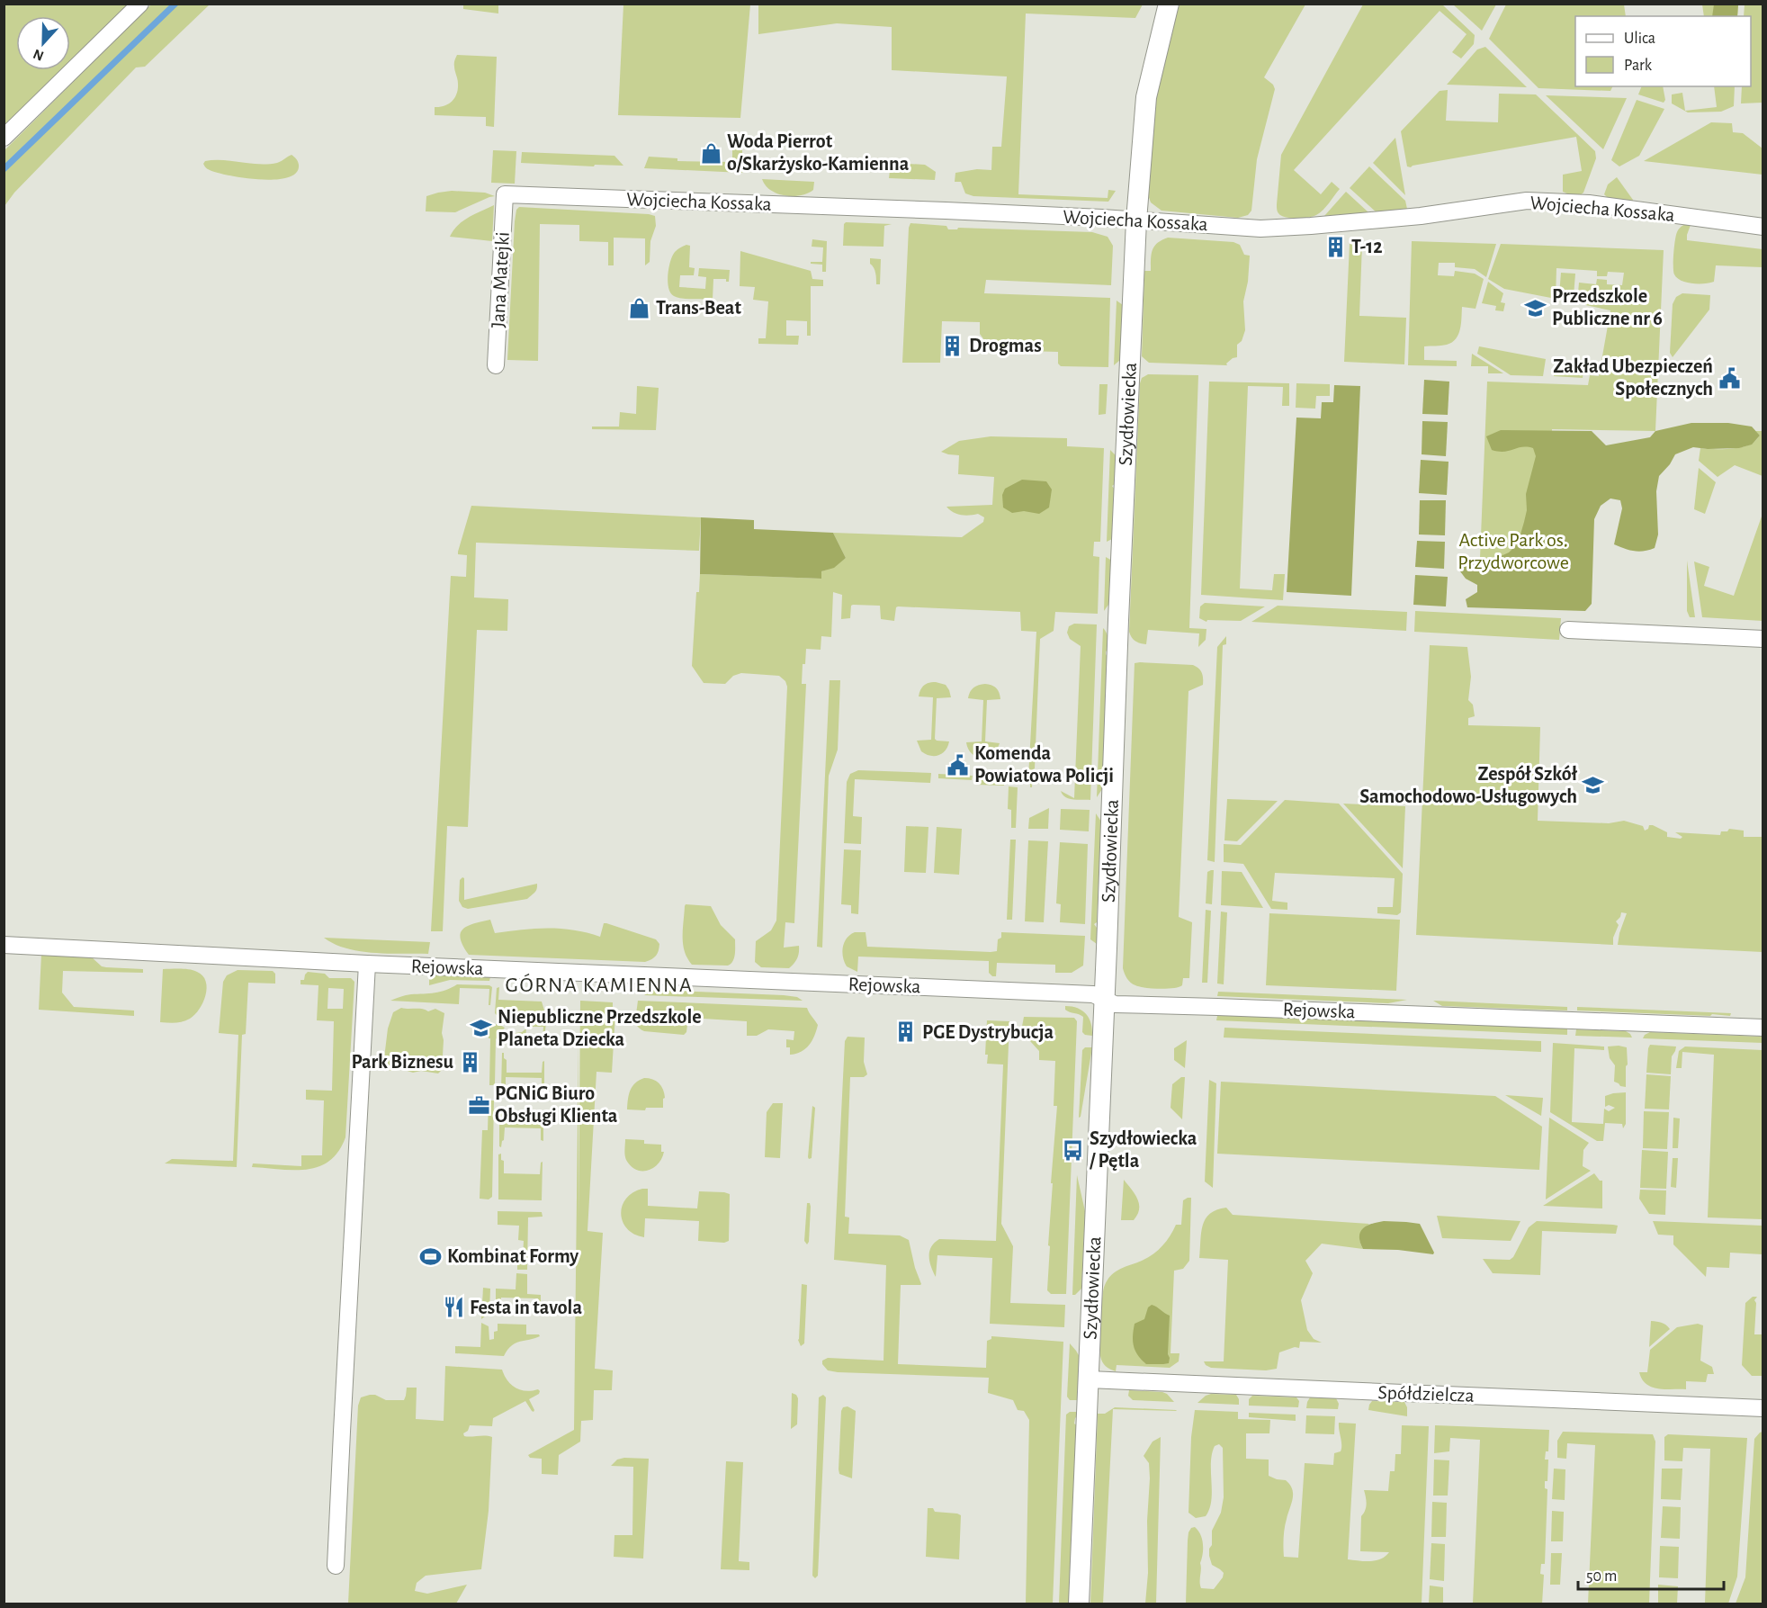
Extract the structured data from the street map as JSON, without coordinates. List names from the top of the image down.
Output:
{
  "streets": {
    "street": [
      "Wojciecha Kossaka",
      "Jana Matejki",
      "Szydłowiecka",
      "Rejowska",
      "Spółdzielcza"
    ]
  },
  "crossings": [
    ["Wojciecha Kossaka", "Jana Matejki"],
    ["Wojciecha Kossaka", "Szydłowiecka"],
    ["Szydłowiecka", "Rejowska"],
    ["Szydłowiecka", "Spółdzielcza"]
  ],
  "districts": ["GÓRNA KAMIENNA"],
  "parks": ["Active Park os. Przydworcowe"],
  "places": {
    "shop": ["Woda Pierrot o/Skarżysko-Kamienna", "Trans-Beat"],
    "building": [
      "T-12",
      "Drogmas",
      "PGE Dystrybucja",
      "Park Biznesu"
    ],
    "school or university": ["Przedszkole Publiczne nr 6", "Zespół Szkół Samochodowo-Usługowych", "Niepubliczne Przedszkole Planeta Dziecka"],
    "public building": ["Zakład Ubezpieczeń Społecznych", "Komenda Powiatowa Policji"],
    "office": ["PGNiG Biuro Obsługi Klienta"],
    "bus stop": ["Szydłowiecka / Pętla"],
    "sports": ["Kombinat Formy"],
    "restaurant": ["Festa in tavola"]
  },
  "legend": ["Ulica", "Park"],
  "scale_bar": "50 m",
  "north": "bottom"
}
